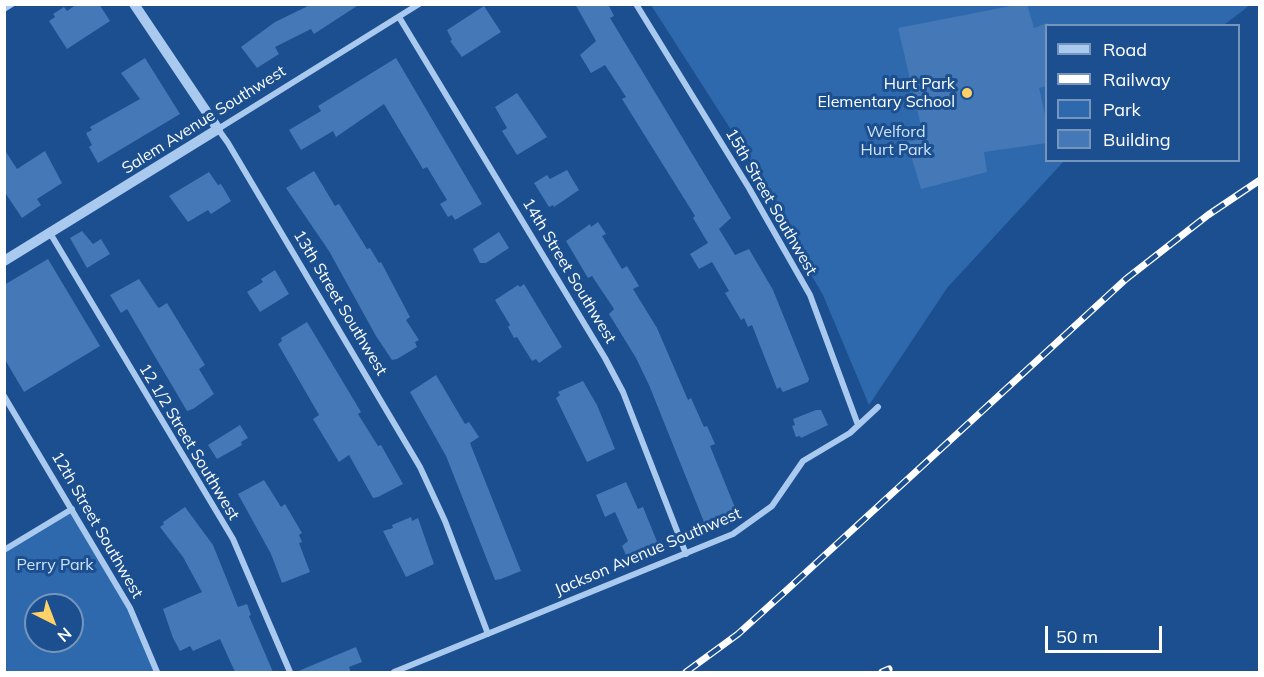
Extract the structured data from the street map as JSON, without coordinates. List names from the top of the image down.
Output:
{
  "streets": {
    "street": [
      "Salem Avenue Southwest",
      "15th Street Southwest",
      "14th Street Southwest",
      "13th Street Southwest",
      "12 1/2 Street Southwest",
      "12th Street Southwest",
      "Jackson Avenue Southwest"
    ]
  },
  "crossings": [
    ["Salem Avenue Southwest", "14th Street Southwest"],
    ["Salem Avenue Southwest", "13th Street Southwest"],
    ["Salem Avenue Southwest", "12 1/2 Street Southwest"],
    ["15th Street Southwest", "Jackson Avenue Southwest"],
    ["14th Street Southwest", "Jackson Avenue Southwest"],
    ["13th Street Southwest", "Jackson Avenue Southwest"]
  ],
  "parks": ["Welford Hurt Park", "Perry Park"],
  "places": ["Hurt Park Elementary School"],
  "legend": [
    "Road",
    "Railway",
    "Park",
    "Building"
  ],
  "scale_bar": "50 m",
  "north": "bottom right"
}
